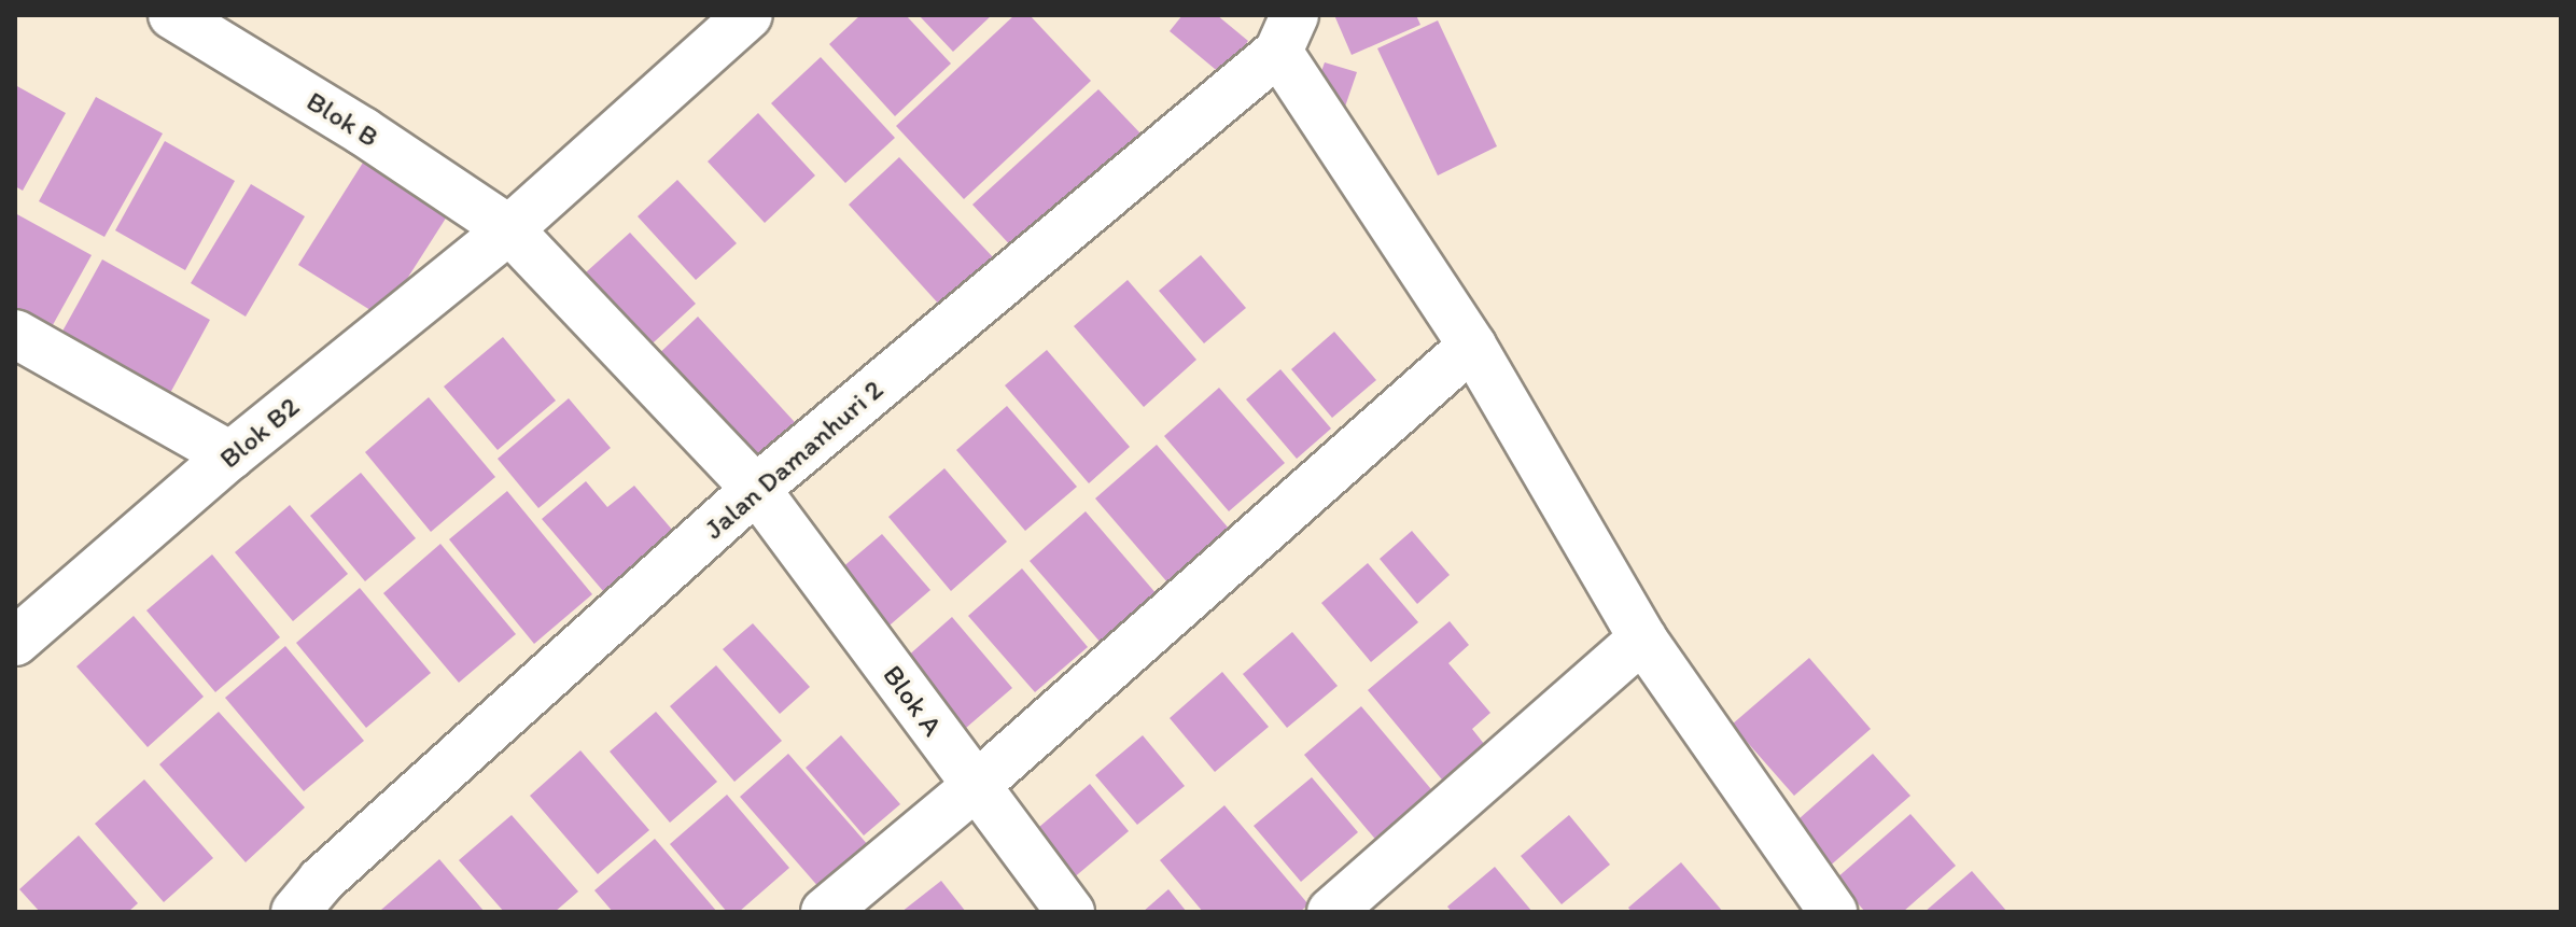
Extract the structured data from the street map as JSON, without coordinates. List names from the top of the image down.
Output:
{
  "streets": {
    "street": [
      "Blok B",
      "Blok B2",
      "Jalan Damanhuri 2",
      "Blok A"
    ]
  },
  "crossings": [
    ["Blok B", "Blok B2"],
    ["Blok B", "Jalan Damanhuri 2"],
    ["Blok B", "Blok A"],
    ["Jalan Damanhuri 2", "Blok A"]
  ]
}
